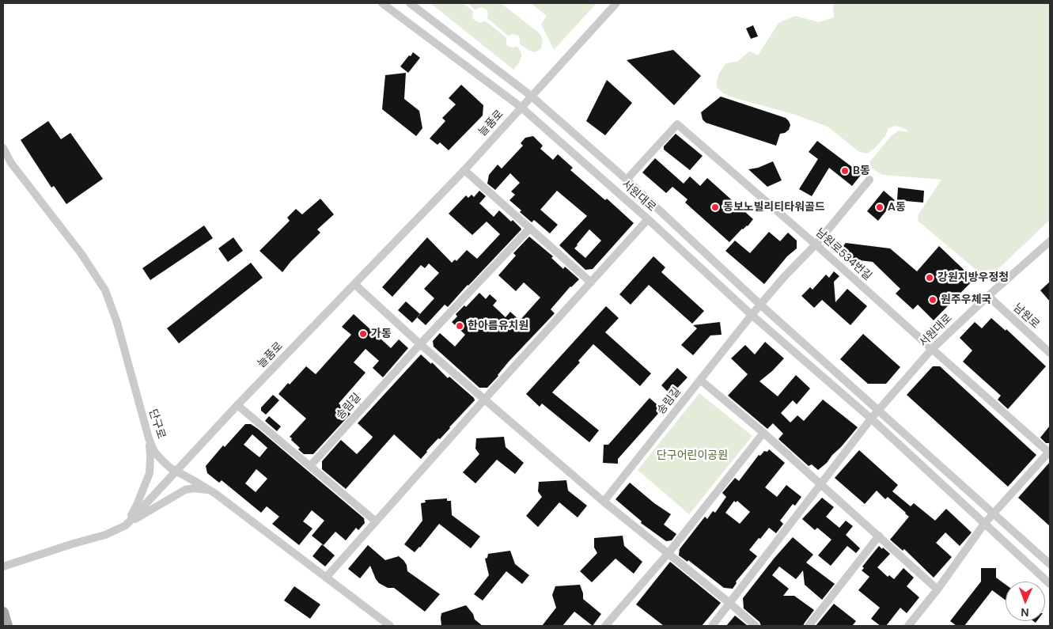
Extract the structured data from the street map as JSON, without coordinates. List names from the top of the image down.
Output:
{
  "streets": {
    "street": [
      "늘품로",
      "서원대로",
      "남원로534번길",
      "남원로",
      "송림길",
      "단구로"
    ]
  },
  "crossings": [
    ["늘품로", "서원대로"],
    ["늘품로", "단구로"],
    ["서원대로", "남원로534번길"],
    ["서원대로", "남원로"],
    ["서원대로", "송림길"],
    ["남원로534번길", "송림길"]
  ],
  "parks": ["단구어린이공원"],
  "places": [
    "B동",
    "동보노빌리티타워골드",
    "A동",
    "강원지방우정청",
    "원주우체국",
    "한아름유치원",
    "가동"
  ],
  "north": "bottom"
}
